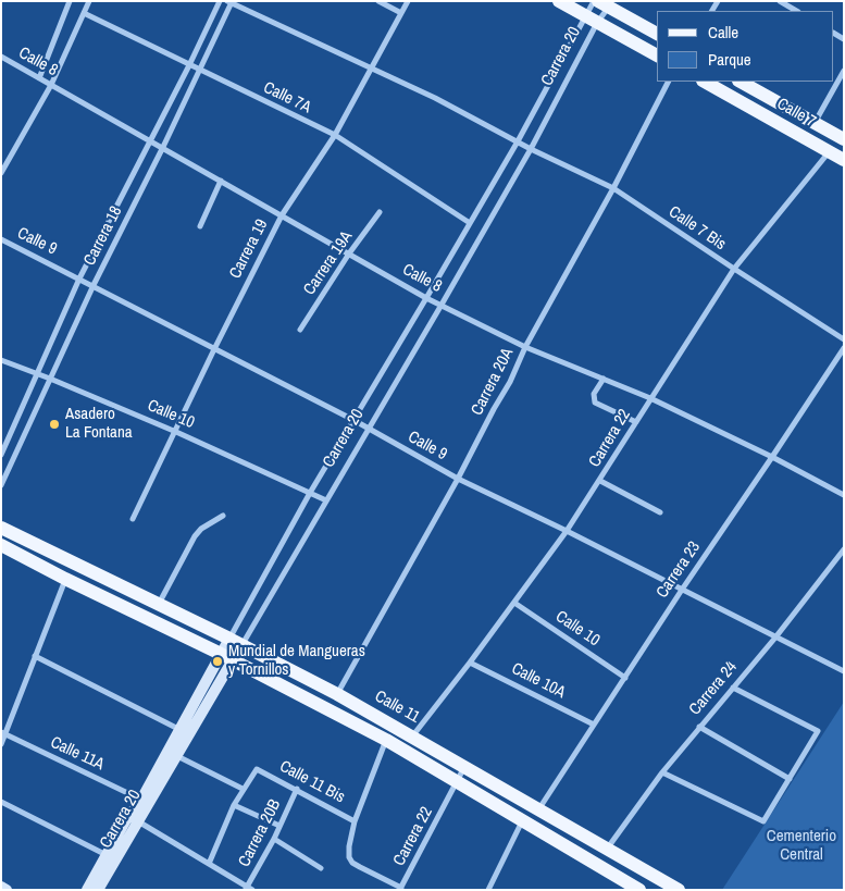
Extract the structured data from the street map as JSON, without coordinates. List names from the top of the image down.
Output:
{
  "streets": {
    "main road": ["Calle 7", "Calle 11"],
    "street": [
      "Carrera 20",
      "Calle 8",
      "Calle 7A",
      "Calle 7 Bis",
      "Carrera 18",
      "Calle 9",
      "Carrera 19",
      "Carrera 19A",
      "Carrera 20A",
      "Calle 10",
      "Carrera 22",
      "Carrera 23",
      "Calle 10A",
      "Carrera 24",
      "Calle 11A",
      "Calle 11 Bis",
      "Carrera 20B"
    ]
  },
  "crossings": [
    ["Carrera 20", "Calle 8"],
    ["Carrera 20", "Calle 7A"],
    ["Carrera 20", "Calle 7 Bis"],
    ["Carrera 20", "Calle 9"],
    ["Carrera 20", "Calle 10"],
    ["Carrera 20", "Calle 11"],
    ["Carrera 20", "Calle 11A"],
    ["Calle 8", "Carrera 18"],
    ["Calle 8", "Carrera 19"],
    ["Calle 8", "Carrera 19A"],
    ["Calle 8", "Carrera 20A"],
    ["Calle 8", "Carrera 22"],
    ["Calle 8", "Carrera 23"],
    ["Calle 7A", "Carrera 18"],
    ["Calle 7A", "Carrera 19"],
    ["Calle 7", "Carrera 22"],
    ["Calle 7 Bis", "Carrera 20A"],
    ["Calle 7 Bis", "Carrera 22"],
    ["Carrera 18", "Calle 9"],
    ["Carrera 18", "Calle 10"],
    ["Calle 9", "Carrera 19"],
    ["Calle 9", "Carrera 20A"],
    ["Calle 9", "Carrera 22"],
    ["Calle 9", "Carrera 23"],
    ["Calle 9", "Carrera 24"],
    ["Carrera 19", "Calle 10"],
    ["Carrera 20A", "Calle 11"],
    ["Calle 10", "Carrera 22"],
    ["Calle 10", "Carrera 23"],
    ["Carrera 22", "Calle 10A"],
    ["Carrera 22", "Calle 11"],
    ["Carrera 23", "Calle 10A"],
    ["Carrera 23", "Calle 11"],
    ["Carrera 24", "Calle 11"],
    ["Calle 11 Bis", "Carrera 20B"]
  ],
  "parks": ["Cementerio Central"],
  "places": ["Asadero La Fontana", "Mundial de Mangueras y Tornillos"],
  "legend": ["Calle", "Parque"]
}
